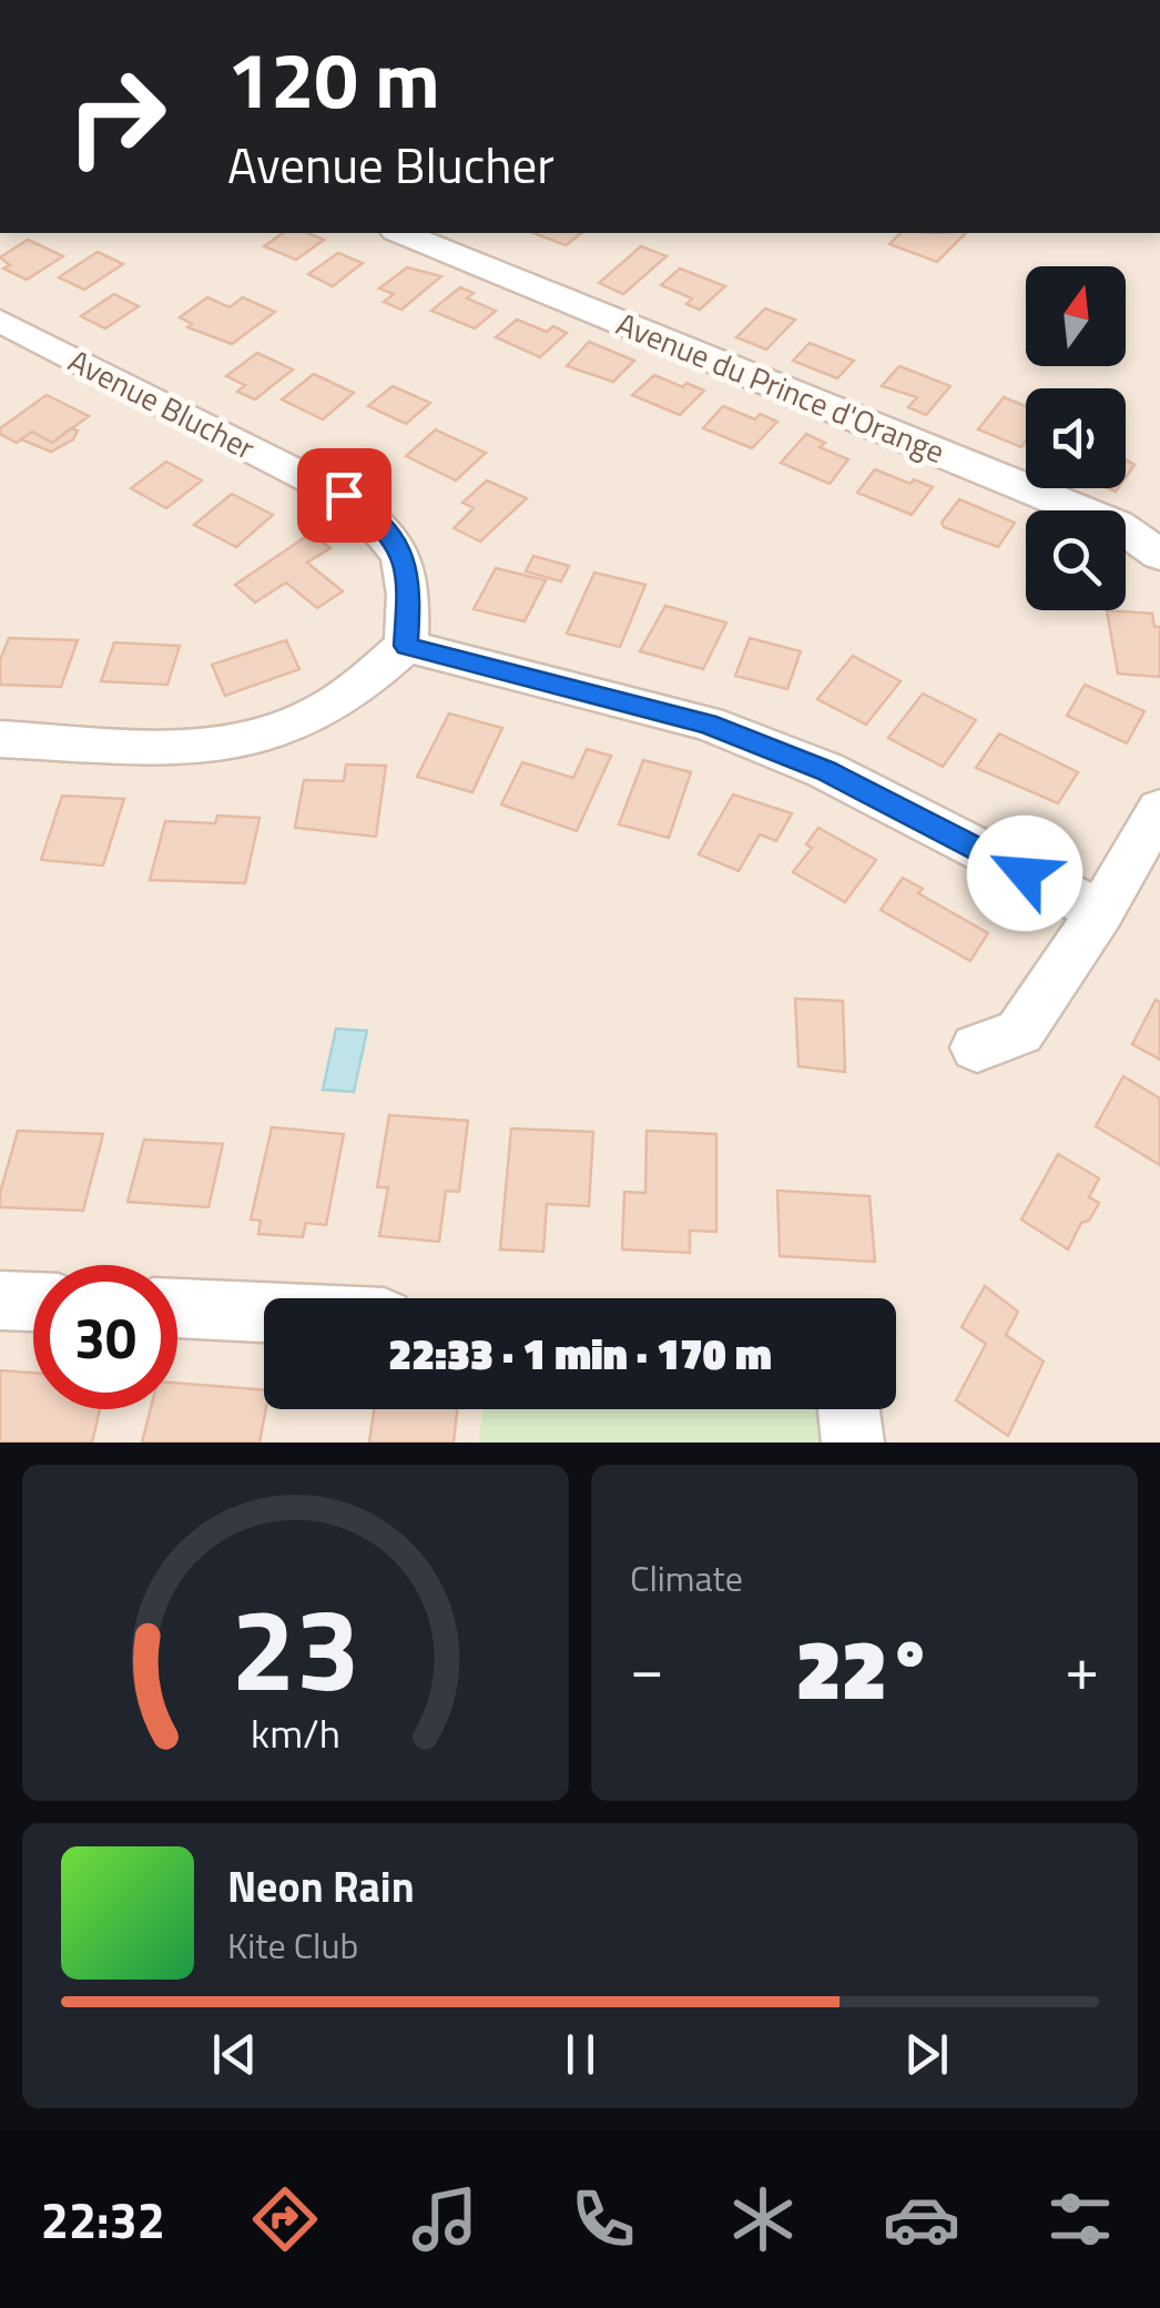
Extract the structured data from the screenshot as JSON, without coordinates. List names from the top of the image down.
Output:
{
  "streets": {
    "street": ["Avenue du Prince d'Orange", "Avenue Blucher"]
  },
  "north": "top",
  "page": {
    "turn": ["120 m", "Avenue Blucher"],
    "limit": "30",
    "trip": "22:33 · 1 min · 170 m",
    "tile": "Climate",
    "heat": ["−", "22°", "+"],
    "song": ["Neon Rain", "Kite Club"],
    "tabs": "22:32",
    "gauge": ["23", "km/h"]
  }
}
